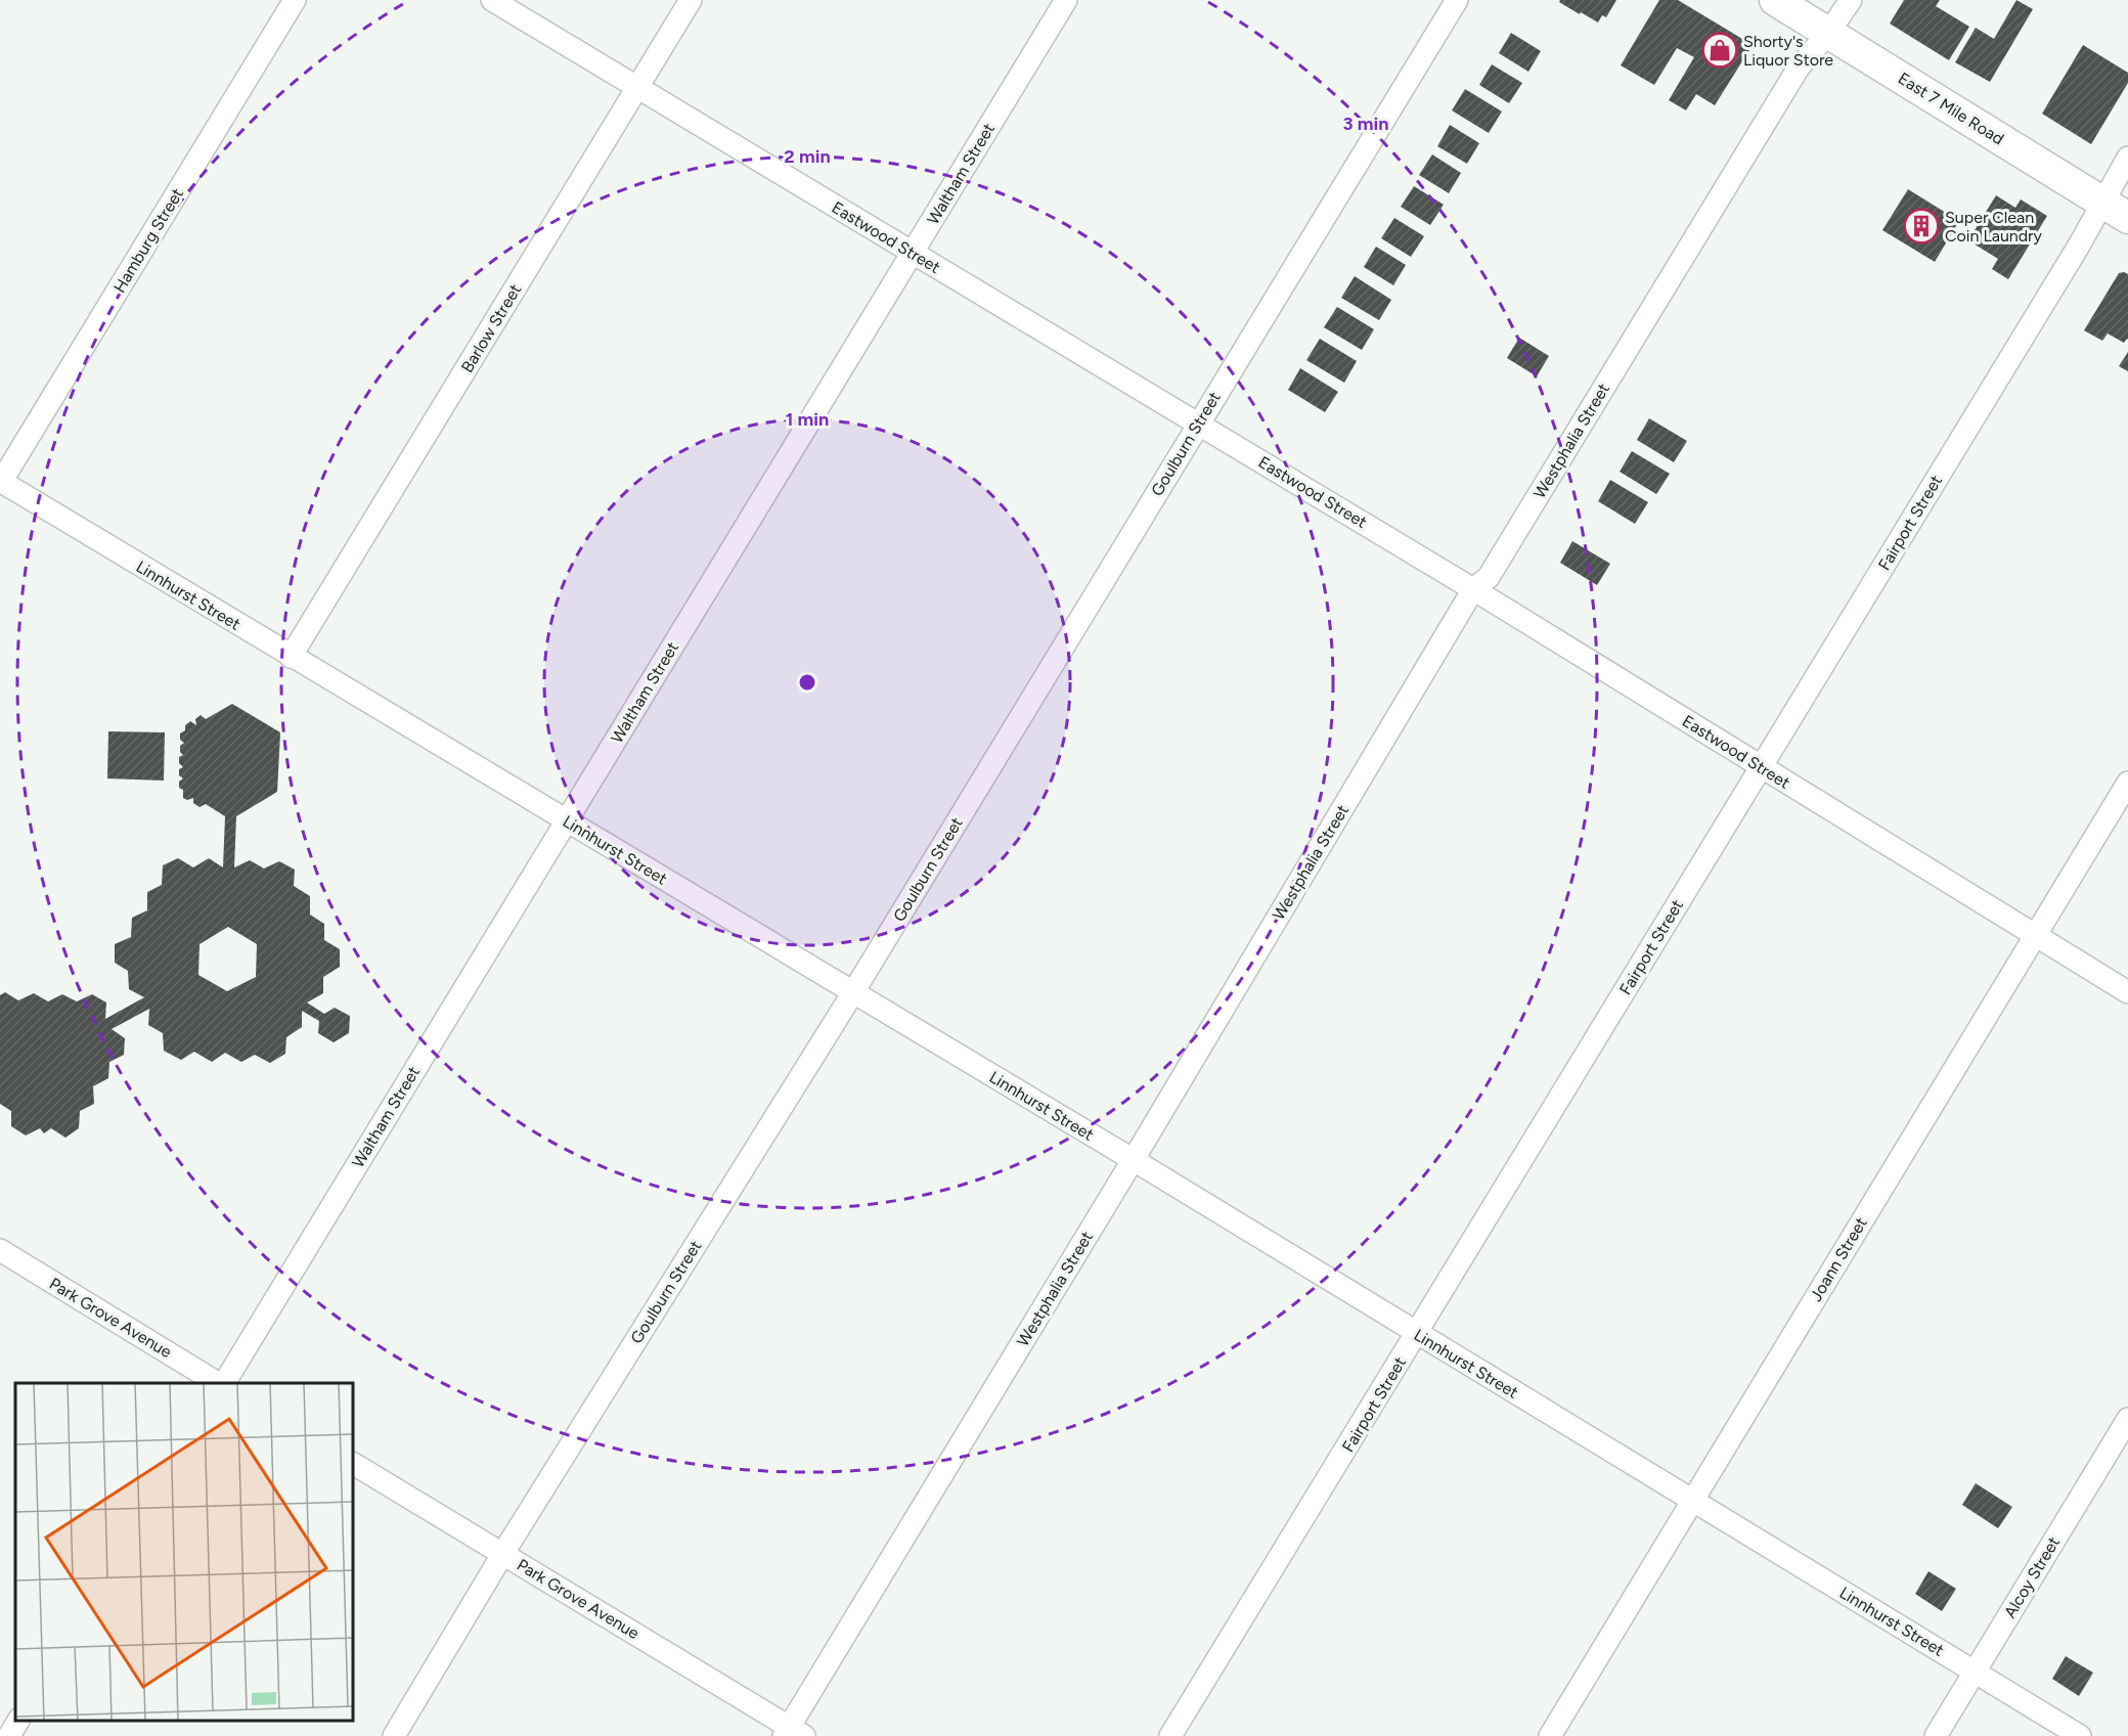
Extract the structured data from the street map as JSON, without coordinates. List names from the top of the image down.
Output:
{
  "streets": {
    "street": [
      "East 7 Mile Road",
      "Waltham Street",
      "Eastwood Street",
      "Hamburg Street",
      "Barlow Street",
      "Westphalia Street",
      "Goulburn Street",
      "Fairport Street",
      "Linnhurst Street",
      "Joann Street",
      "Park Grove Avenue",
      "Alcoy Street"
    ]
  },
  "crossings": [
    ["East 7 Mile Road", "Westphalia Street"],
    ["East 7 Mile Road", "Fairport Street"],
    ["Waltham Street", "Eastwood Street"],
    ["Waltham Street", "Linnhurst Street"],
    ["Eastwood Street", "Barlow Street"],
    ["Eastwood Street", "Westphalia Street"],
    ["Eastwood Street", "Goulburn Street"],
    ["Eastwood Street", "Fairport Street"],
    ["Eastwood Street", "Joann Street"],
    ["Hamburg Street", "Linnhurst Street"],
    ["Barlow Street", "Linnhurst Street"],
    ["Westphalia Street", "Linnhurst Street"],
    ["Westphalia Street", "Park Grove Avenue"],
    ["Goulburn Street", "Linnhurst Street"],
    ["Goulburn Street", "Park Grove Avenue"],
    ["Fairport Street", "Linnhurst Street"],
    ["Linnhurst Street", "Joann Street"],
    ["Linnhurst Street", "Alcoy Street"]
  ],
  "places": {
    "shop": ["Shorty's Liquor Store"],
    "building": ["Super Clean Coin Laundry"]
  },
  "rings": ["3 min", "2 min", "1 min"]
}
